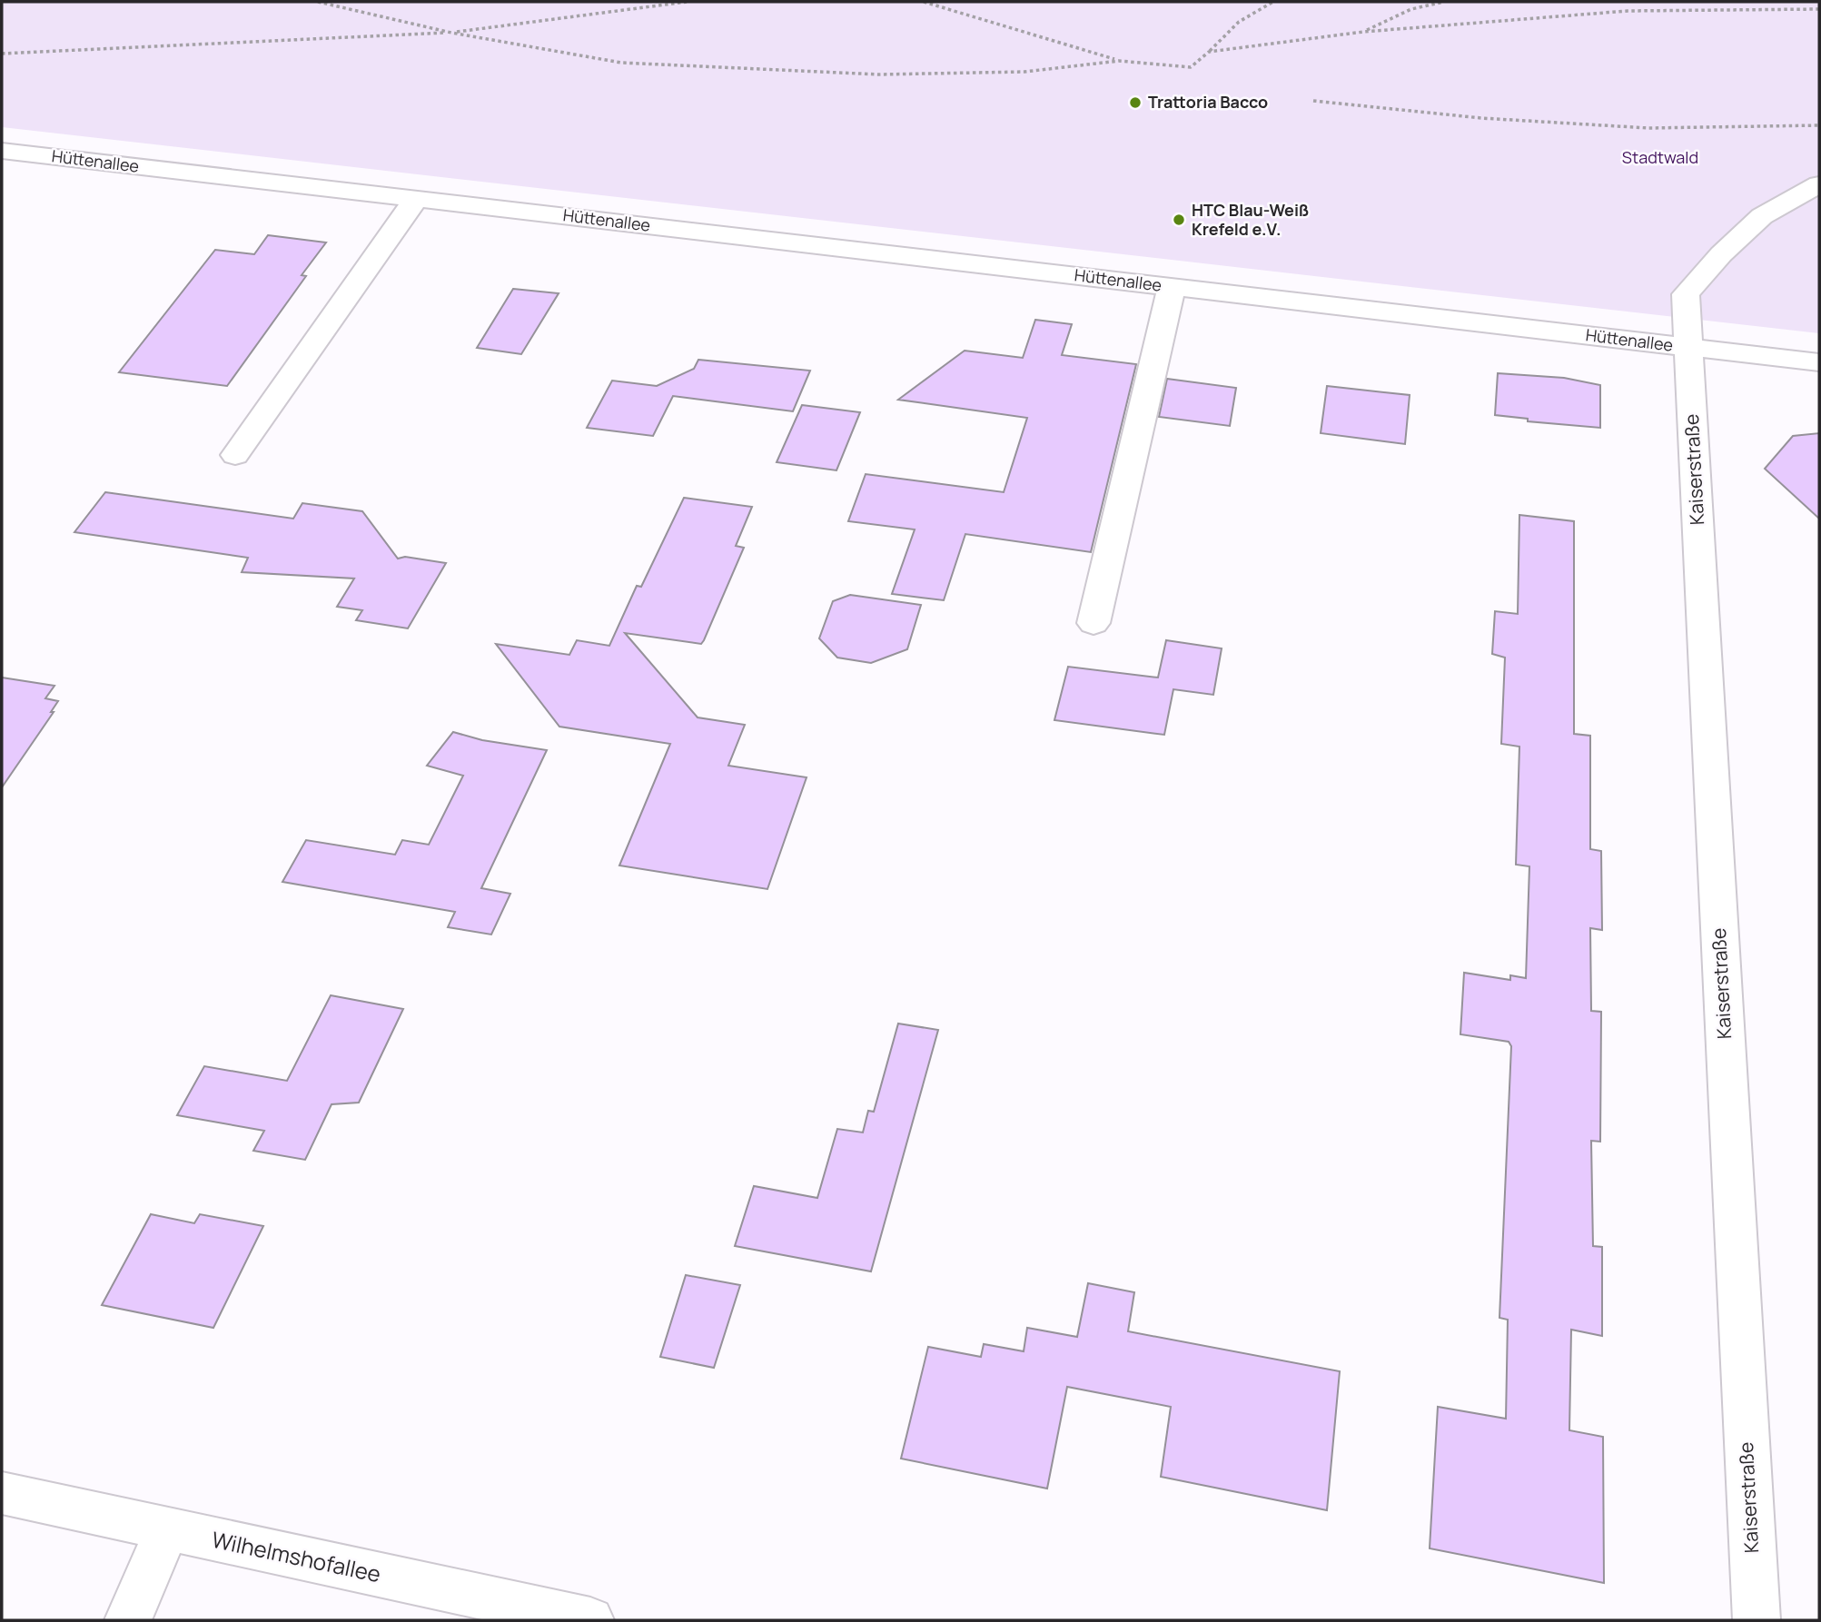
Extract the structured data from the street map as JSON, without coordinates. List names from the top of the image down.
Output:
{
  "streets": {
    "street": ["Hüttenallee", "Kaiserstraße", "Wilhelmshofallee"]
  },
  "crossings": [
    ["Hüttenallee", "Kaiserstraße"]
  ],
  "parks": ["Stadtwald"],
  "places": ["Trattoria Bacco", "HTC Blau-Weiß Krefeld e.V."]
}
